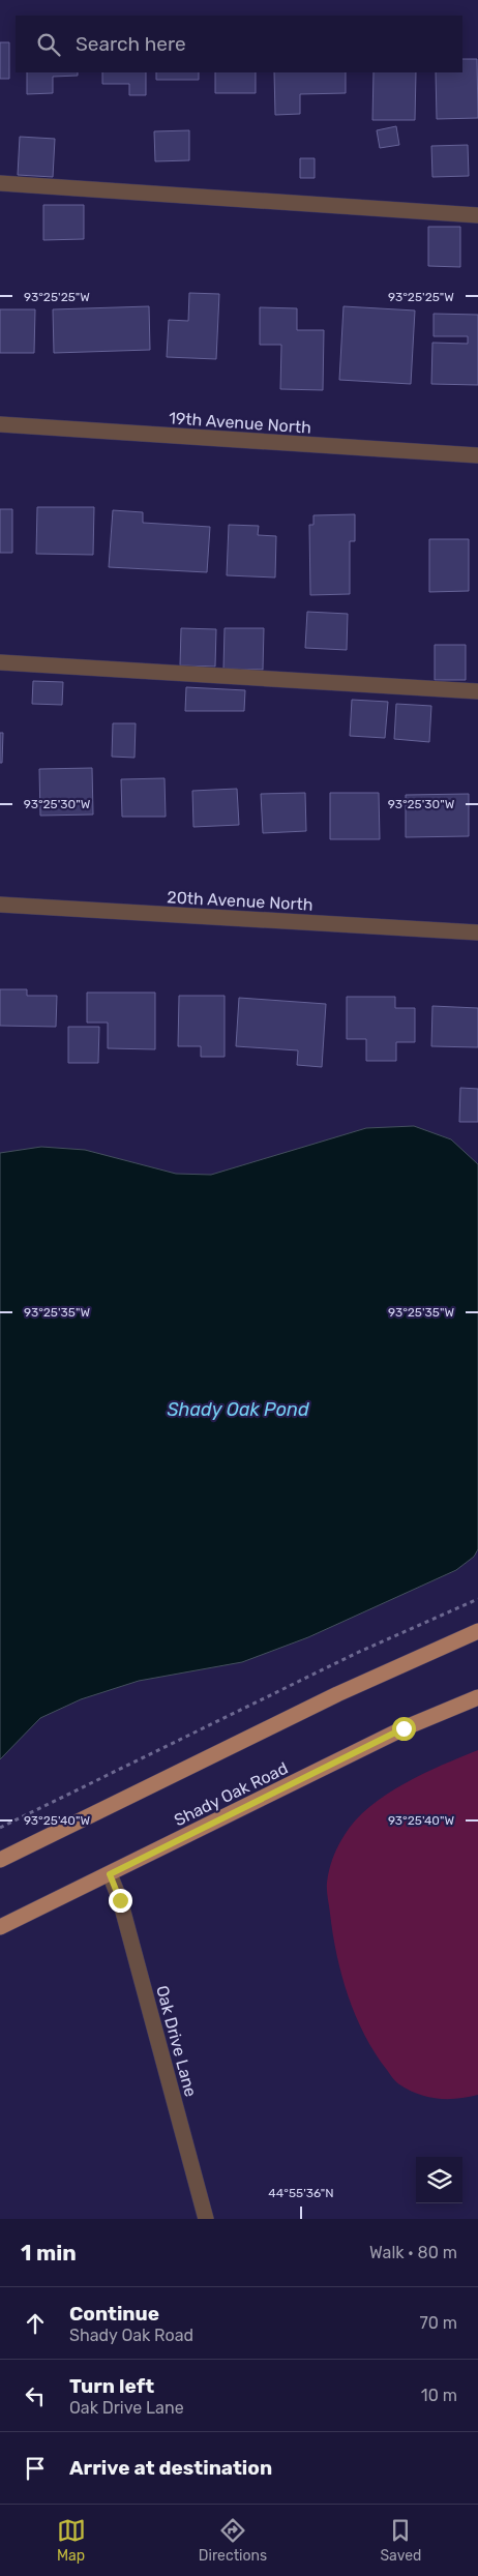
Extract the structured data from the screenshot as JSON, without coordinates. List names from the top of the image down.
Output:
{
  "streets": {
    "main road": ["Shady Oak Road"],
    "street": ["19th Avenue North", "20th Avenue North", "Oak Drive Lane"]
  },
  "crossings": [
    ["Shady Oak Road", "Oak Drive Lane"]
  ],
  "water": ["Shady Oak Pond"],
  "page": {
    "search": "Search here",
    "heading": ["1 min", "Walk · 80 m"],
    "list": [
      ["Continue", "Shady Oak Road", "70 m"],
      ["Turn left", "Oak Drive Lane", "10 m"],
      "Arrive at destination"
    ],
    "nav": ["Map", "Directions", "Saved"]
  },
  "coordinates": [
    "93°25'25\"W",
    "93°25'30\"W",
    "93°25'35\"W",
    "93°25'40\"W",
    "44°55'36\"N"
  ]
}
